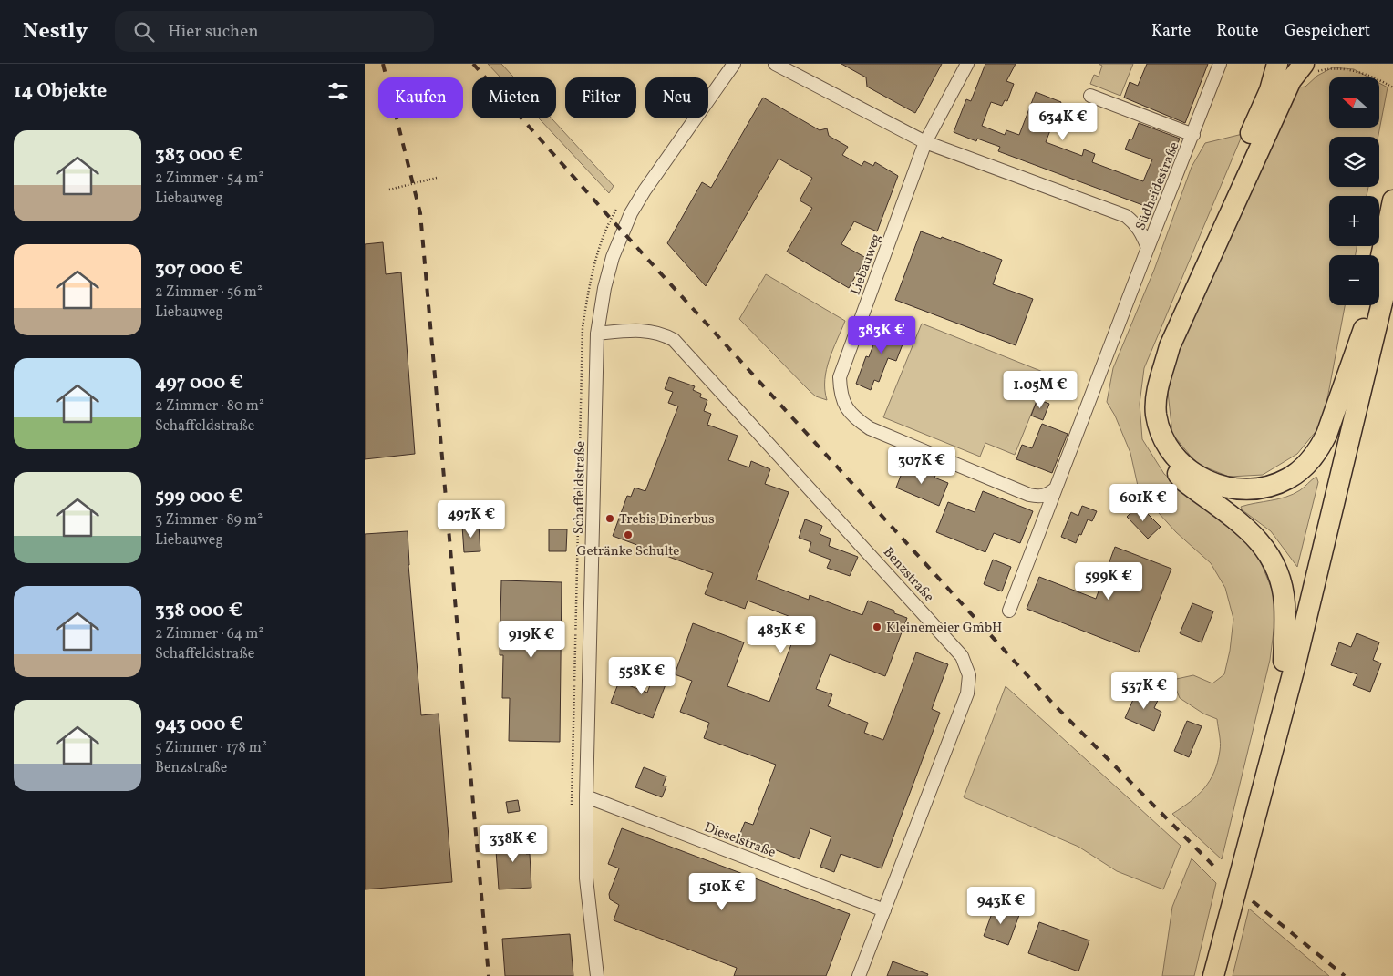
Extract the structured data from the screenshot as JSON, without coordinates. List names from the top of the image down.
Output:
{
  "streets": {
    "street": [
      "Südheidestraße",
      "Liebauweg",
      "Schaffeldstraße",
      "Benzstraße",
      "Dieselstraße"
    ]
  },
  "crossings": [
    ["Schaffeldstraße", "Benzstraße"],
    ["Schaffeldstraße", "Dieselstraße"],
    ["Benzstraße", "Dieselstraße"]
  ],
  "places": ["Trebis Dinerbus", "Getränke Schulte", "Kleinemeier GmbH"],
  "north": "left",
  "page": {
    "header": "Nestly",
    "search": "Hier suchen",
    "nav": ["Karte", "Route", "Gespeichert"],
    "heading": "14 Objekte",
    "map_buttons": ["+", "−"],
    "chip": [
      "Kaufen",
      "Mieten",
      "Filter",
      "Neu"
    ],
    "price": [
      "634K €",
      "383K €",
      "1.05M €",
      "307K €",
      "601K €",
      "497K €",
      "599K €",
      "483K €",
      "919K €",
      "558K €",
      "537K €",
      "338K €",
      "510K €",
      "943K €"
    ],
    "list": [
      {
        "name": "383 000 €",
        "note": "2 Zimmer · 54 m² · Liebauweg"
      },
      {
        "name": "307 000 €",
        "note": "2 Zimmer · 56 m² · Liebauweg"
      },
      {
        "name": "497 000 €",
        "note": "2 Zimmer · 80 m² · Schaffeldstraße"
      },
      {
        "name": "599 000 €",
        "note": "3 Zimmer · 89 m² · Liebauweg"
      },
      {
        "name": "338 000 €",
        "note": "2 Zimmer · 64 m² · Schaffeldstraße"
      },
      {
        "name": "943 000 €",
        "note": "5 Zimmer · 178 m² · Benzstraße"
      }
    ]
  }
}
